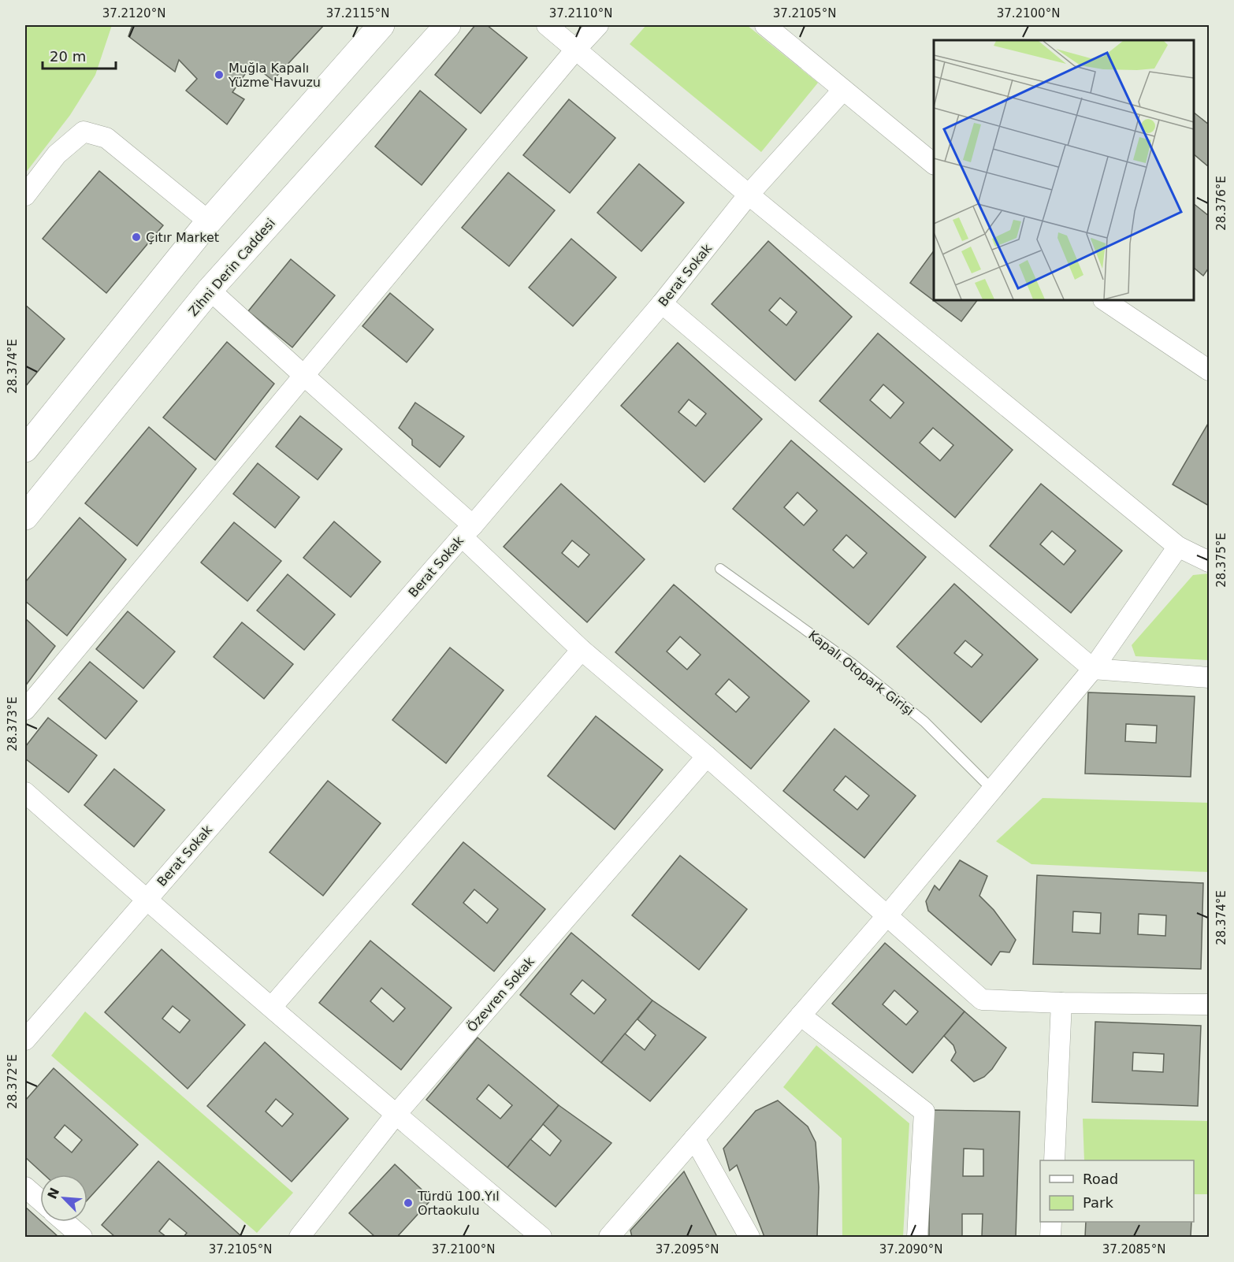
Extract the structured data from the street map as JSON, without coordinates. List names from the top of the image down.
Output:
{
  "streets": {
    "main road": ["Zihni Derin Caddesi"],
    "street": ["Berat Sokak", "Özevren Sokak"],
    "lane": ["Kapalı Otopark Girişi"]
  },
  "places": ["Muğla Kapalı Yüzme Havuzu", "Çıtır Market", "Türdü 100.Yıl Ortaokulu"],
  "legend": ["Road", "Park"],
  "scale_bar": "20 m",
  "north": "top left",
  "coordinates": [
    "37.2120°N",
    "37.2115°N",
    "37.2110°N",
    "37.2105°N",
    "37.2100°N",
    "28.376°E",
    "28.374°E",
    "28.375°E",
    "28.373°E",
    "28.372°E",
    "37.2095°N",
    "37.2090°N",
    "37.2085°N"
  ]
}
